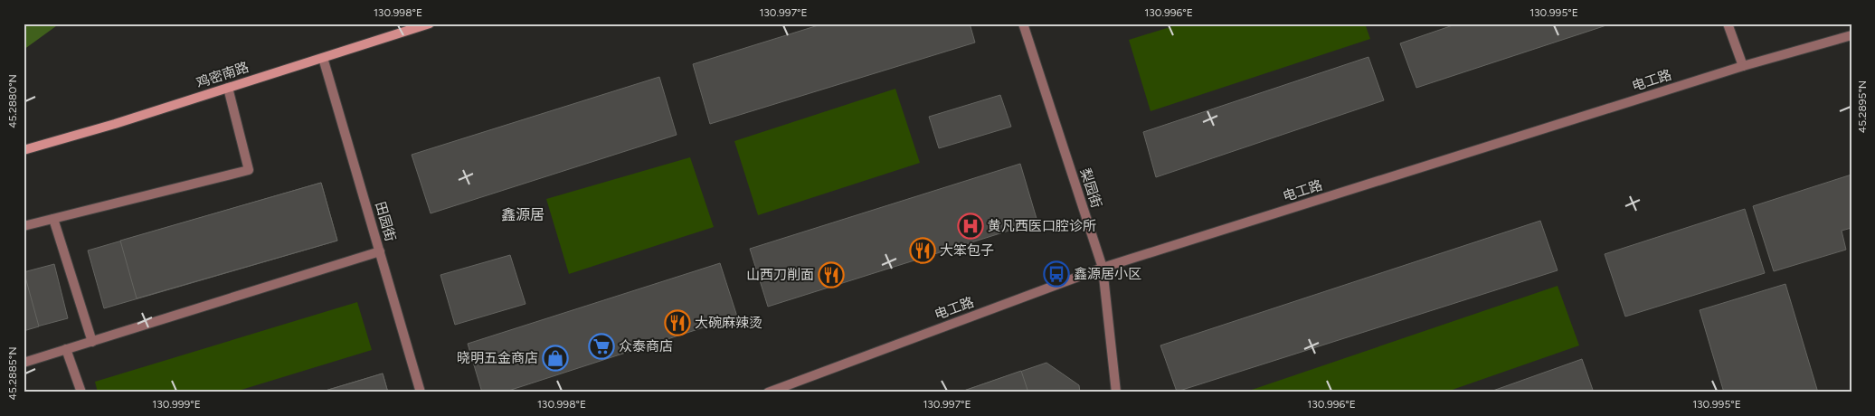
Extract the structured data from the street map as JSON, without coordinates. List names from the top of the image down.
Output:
{
  "streets": {
    "main road": ["鸡密南路"],
    "street": ["电工路", "梨园街", "田园街"]
  },
  "crossings": [
    ["鸡密南路", "田园街"],
    ["电工路", "梨园街"]
  ],
  "districts": ["鑫源居"],
  "places": {
    "hospital": ["黄凡西医口腔诊所"],
    "restaurant": ["大笨包子", "山西刀削面", "大碗麻辣烫"],
    "bus stop": ["鑫源居小区"],
    "supermarket": ["众泰商店"],
    "shop": ["晓明五金商店"]
  },
  "coordinates": [
    "130.998°E",
    "130.997°E",
    "130.996°E",
    "130.995°E",
    "45.2880°N",
    "45.2895°N",
    "45.2885°N",
    "130.999°E"
  ]
}
